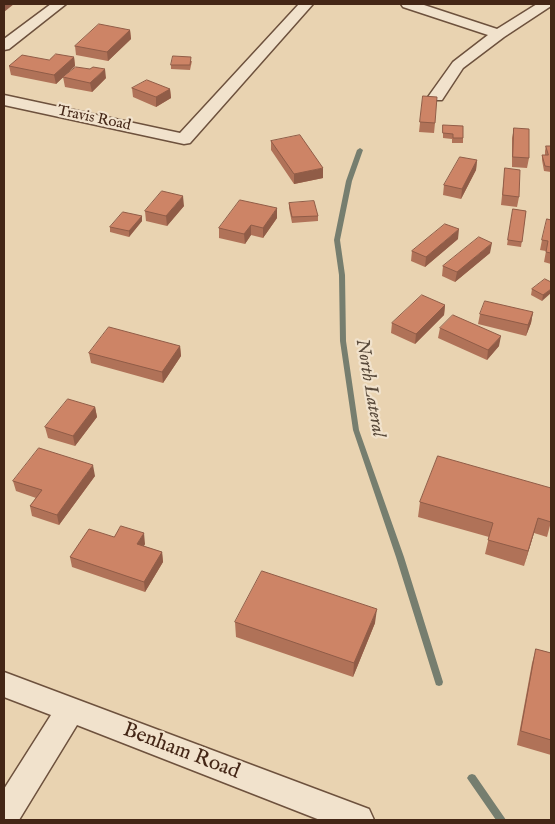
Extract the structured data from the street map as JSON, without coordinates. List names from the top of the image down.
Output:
{
  "streets": {
    "street": ["Travis Road", "Benham Road"]
  },
  "water": ["North Lateral"]
}
